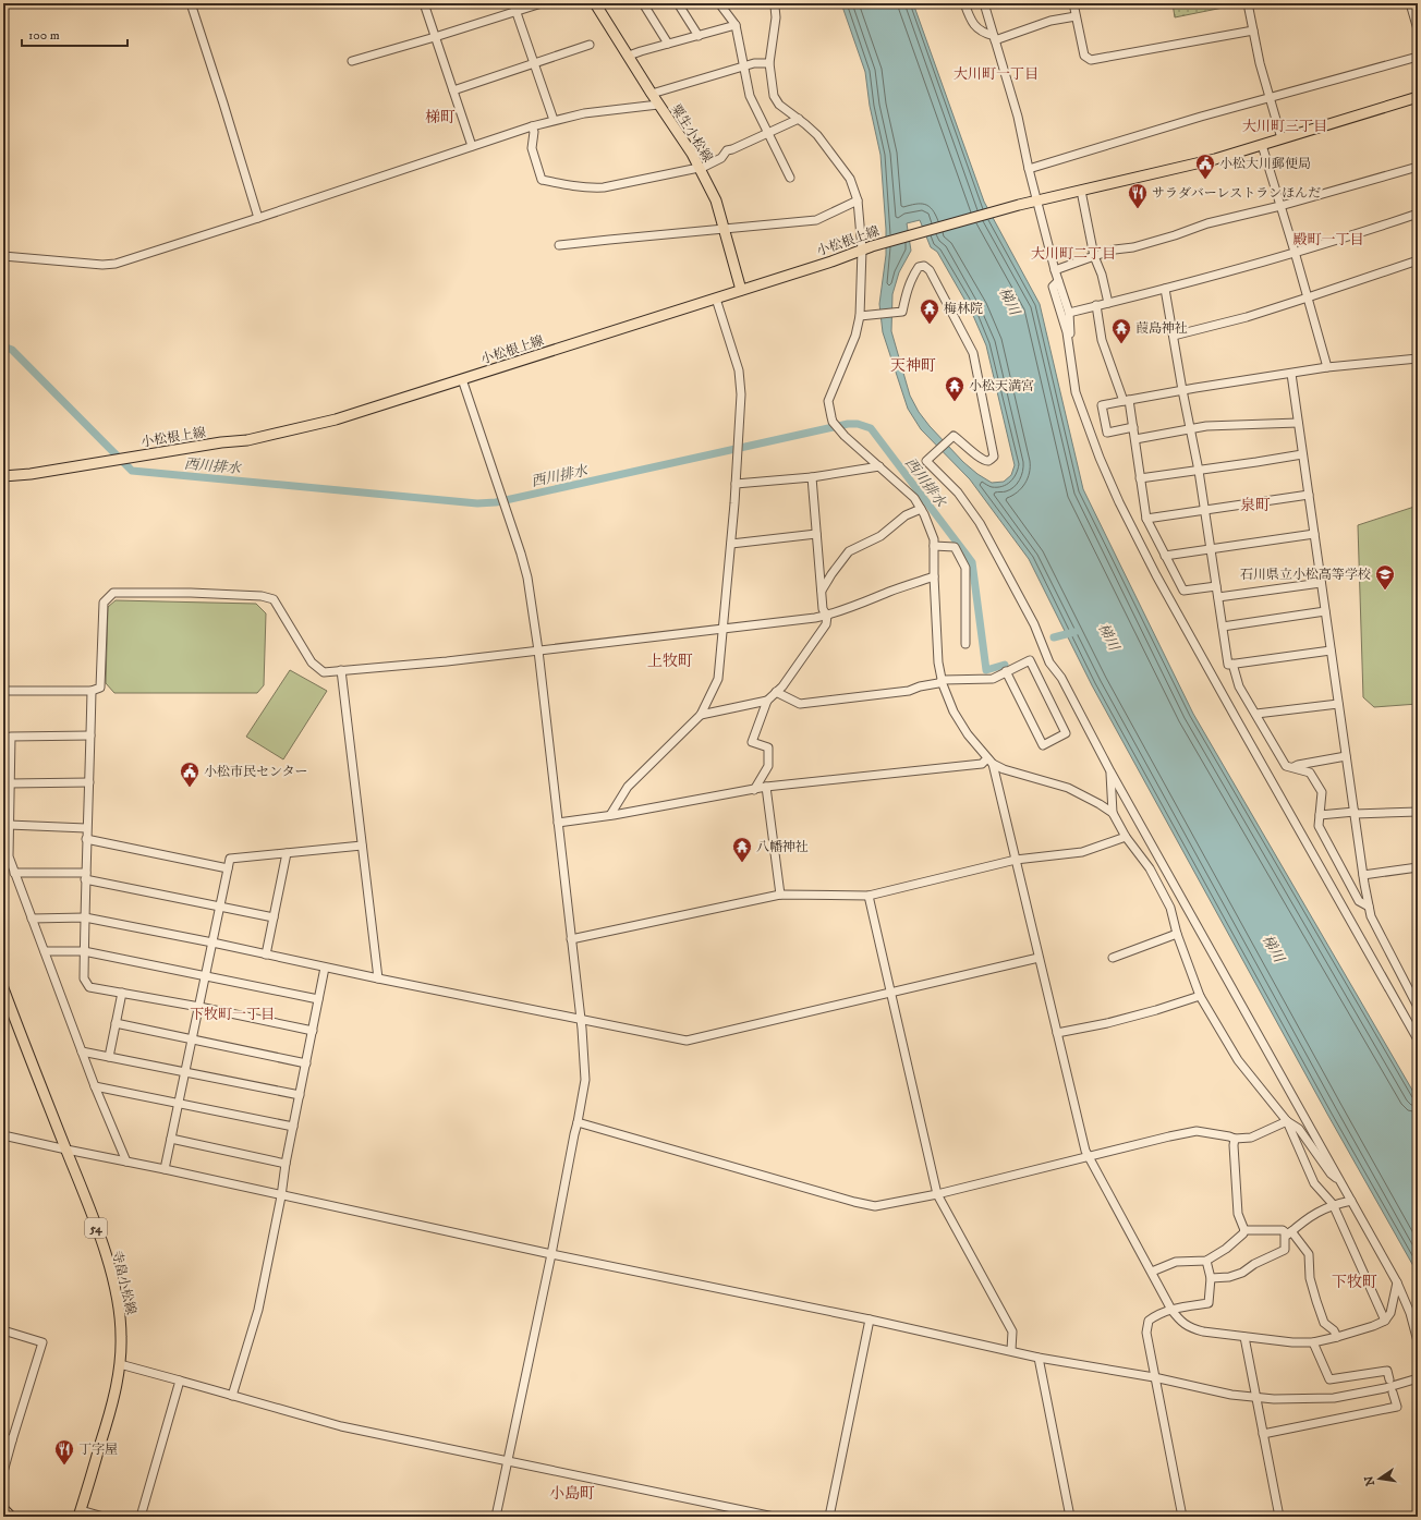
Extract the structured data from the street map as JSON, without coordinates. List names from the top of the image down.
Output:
{
  "streets": {
    "main road": [
      "粟生小松線",
      "小松根上線",
      "54",
      "寺畠小松線"
    ]
  },
  "crossings": [
    ["粟生小松線", "小松根上線"]
  ],
  "districts": [
    "大川町一丁目",
    "梯町",
    "大川町三丁目",
    "殿町一丁目",
    "大川町二丁目",
    "天神町",
    "泉町",
    "上牧町",
    "下牧町一丁目",
    "下牧町",
    "小島町"
  ],
  "water": ["梯川", "西川排水"],
  "places": {
    "public building": ["小松大川郵便局", "小松市民センター"],
    "restaurant": ["サラダバーレストランほんだ", "丁字屋"],
    "temple": [
      "梅林院",
      "葭島神社",
      "小松天満宮",
      "八幡神社"
    ],
    "school or university": ["石川県立小松高等学校"]
  },
  "scale_bar": "100 m",
  "north": "left"
}
